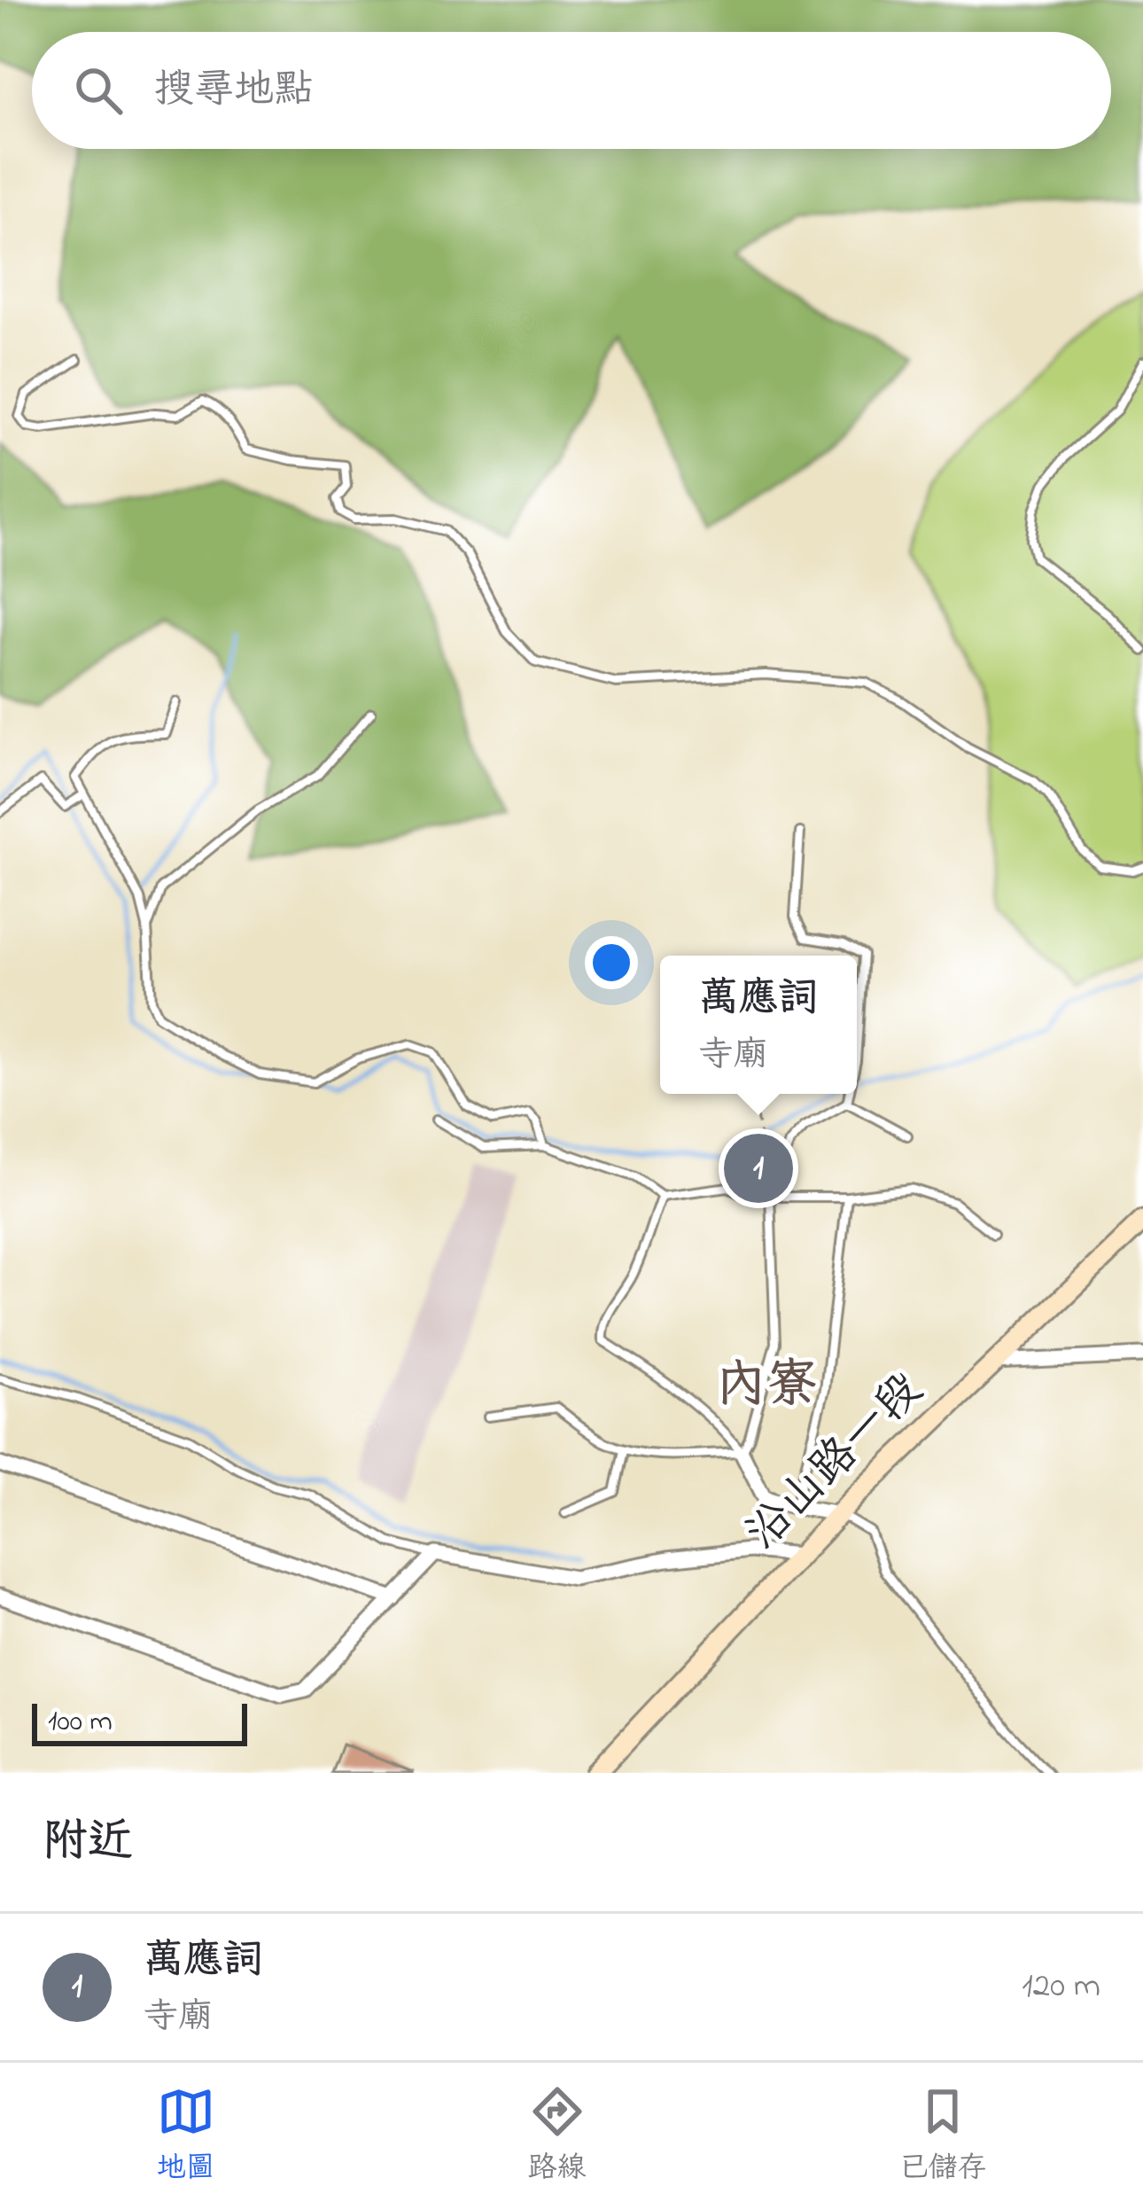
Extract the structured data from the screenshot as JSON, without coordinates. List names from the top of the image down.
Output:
{
  "streets": {
    "main road": ["沿山路一段"]
  },
  "districts": ["内寮"],
  "scale_bar": "100 m",
  "page": {
    "search": "搜尋地點",
    "popup": ["萬應詞", "寺廟"],
    "pins": "1",
    "scale": "100 m",
    "heading": "附近",
    "list": [
      {
        "mark": "1",
        "name": "萬應詞",
        "note": "寺廟",
        "value": "120 m"
      }
    ],
    "nav": ["地圖", "路線", "已儲存"]
  }
}
